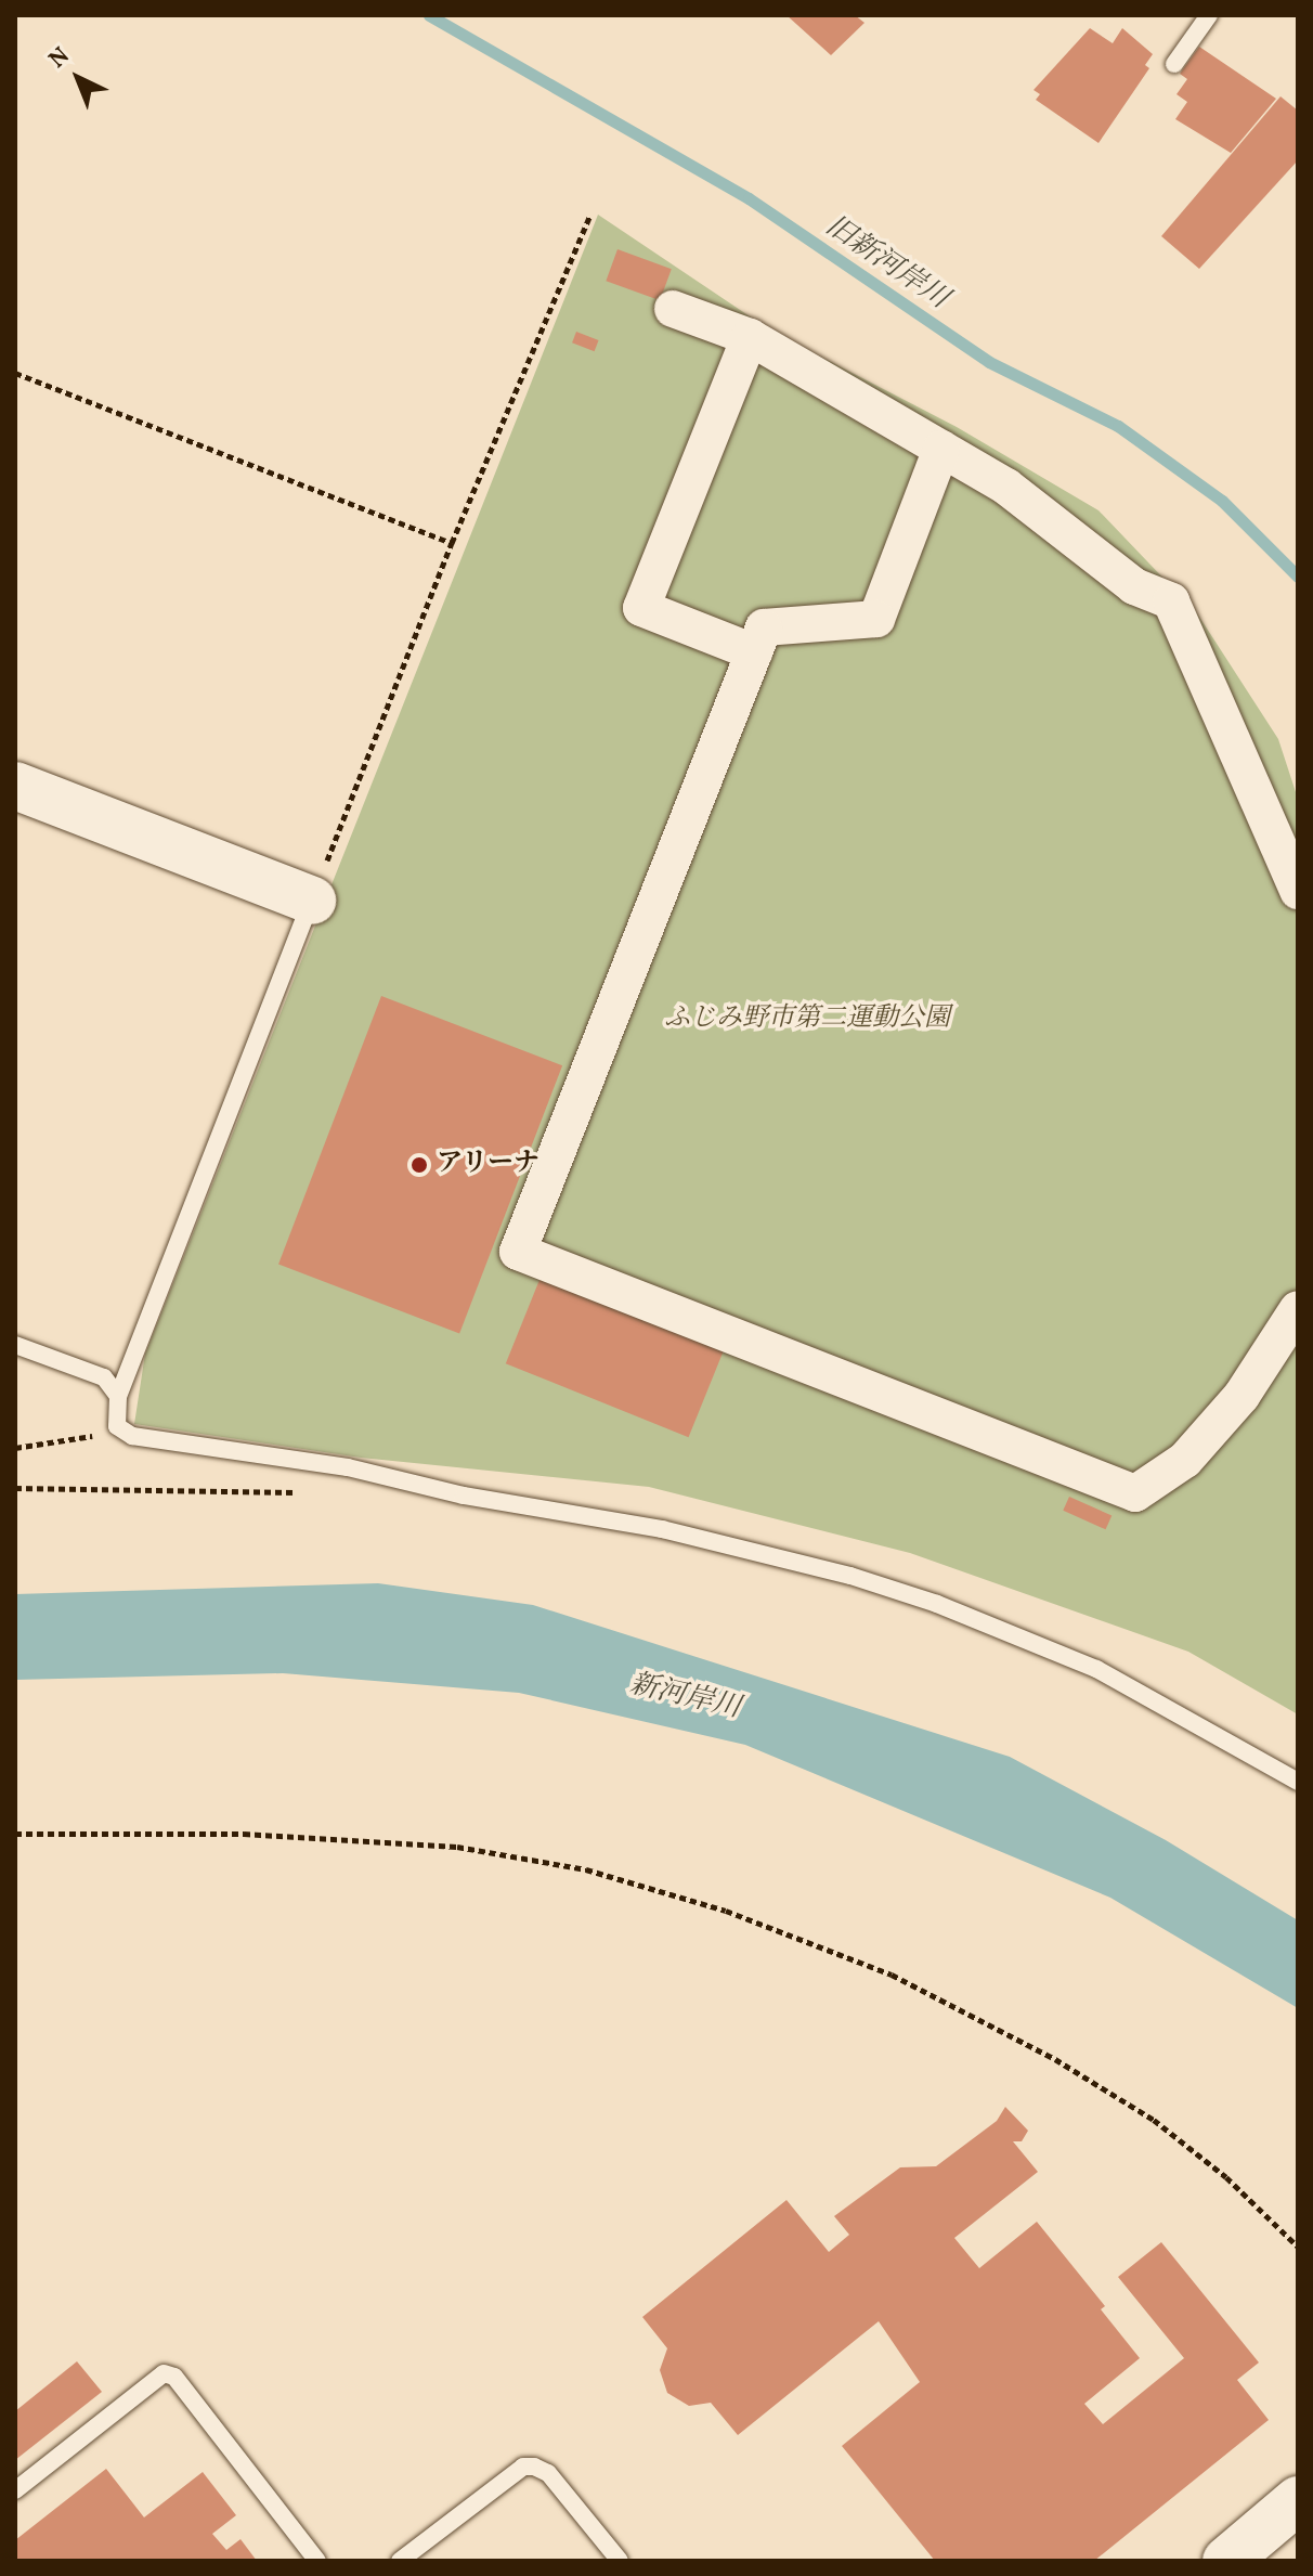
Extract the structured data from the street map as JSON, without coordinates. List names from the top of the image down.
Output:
{
  "water": ["旧新河岸川", "新河岸川"],
  "parks": ["ふじみ野市第二運動公園"],
  "places": ["アリーナ"],
  "north": "top left"
}
